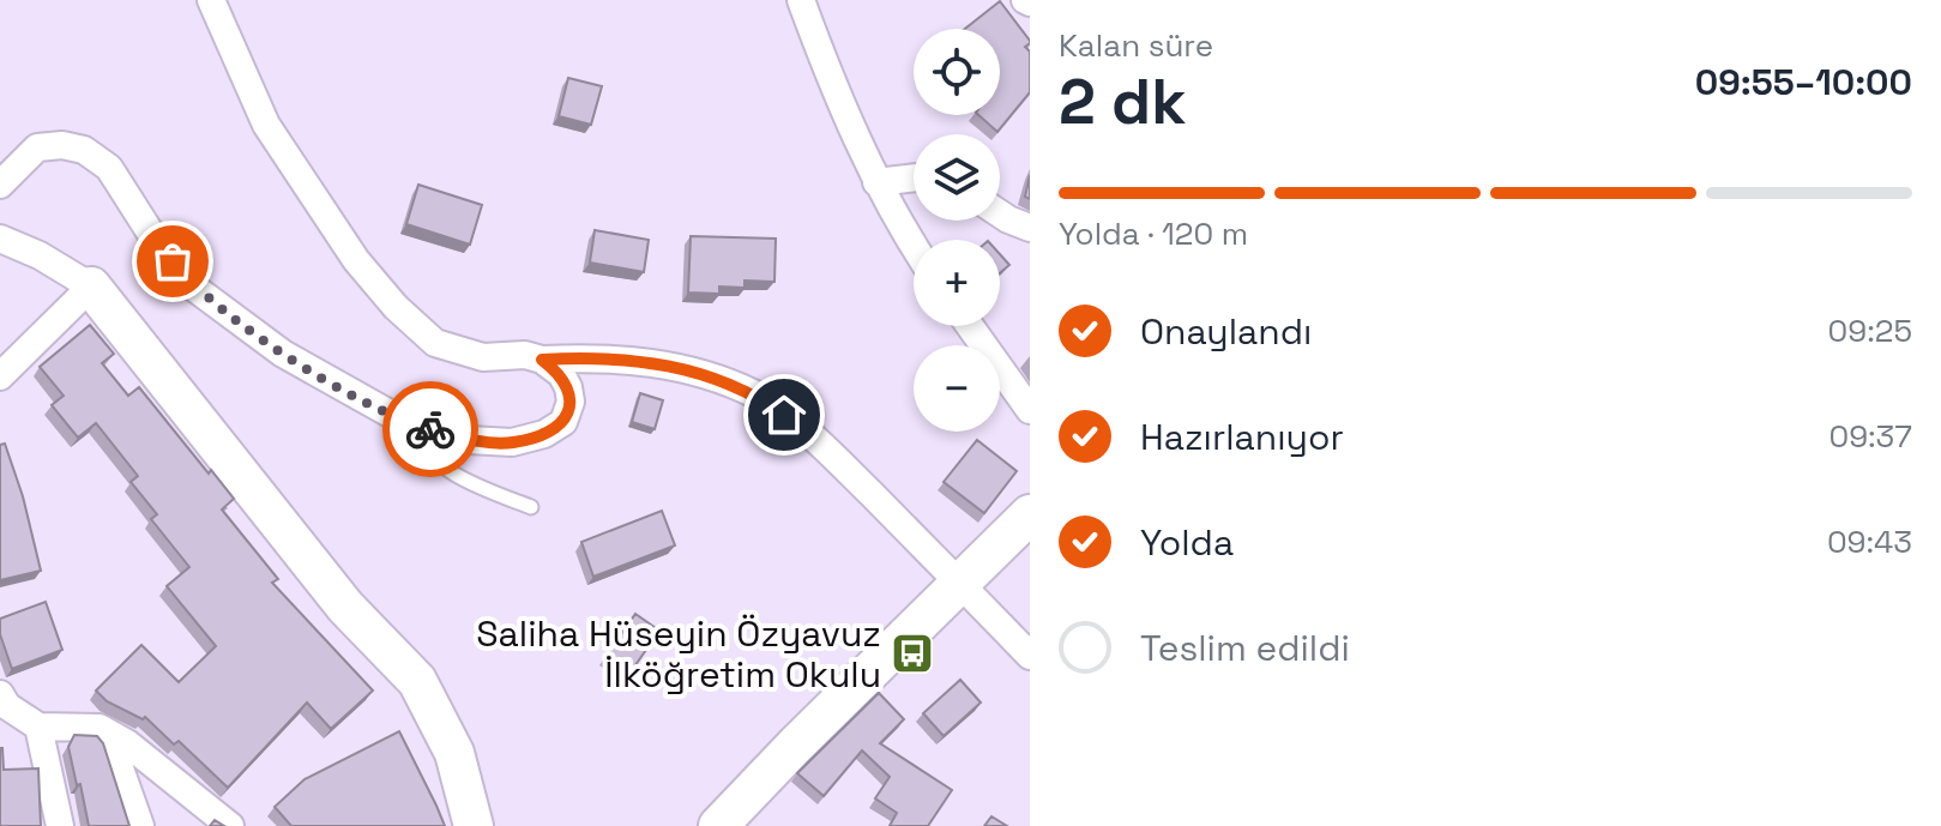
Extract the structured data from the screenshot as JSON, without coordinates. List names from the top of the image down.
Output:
{
  "places": {
    "bus stop": ["Saliha Hüseyin Özyavuz İlköğretim Okulu"]
  },
  "page": {
    "heading": ["2 dk", "Kalan süre", "09:55–10:00"],
    "map_buttons": ["+", "−"],
    "bar": "Yolda · 120 m",
    "list": [
      ["Onaylandı", "09:25"],
      ["Hazırlanıyor", "09:37"],
      ["Yolda", "09:43"],
      "Teslim edildi"
    ]
  }
}
